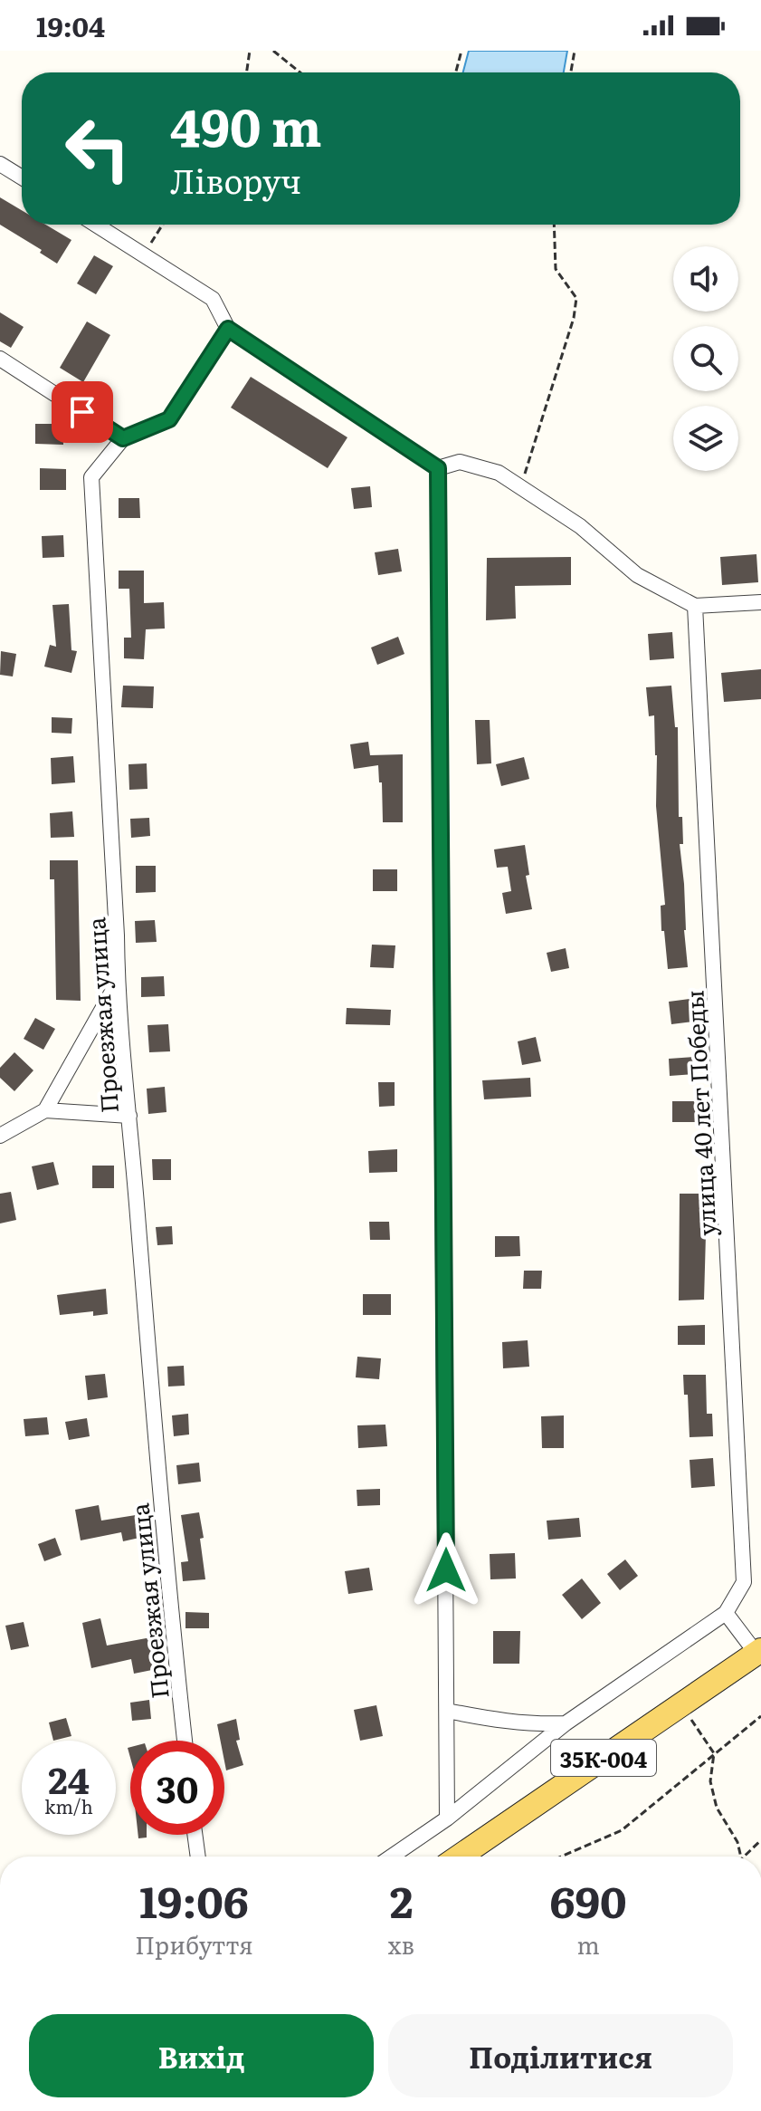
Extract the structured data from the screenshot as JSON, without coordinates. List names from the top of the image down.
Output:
{
  "streets": {
    "main road": ["35К-004"],
    "street": ["Проезжая улица", "улица 40 лет Победы"]
  },
  "page": {
    "status": "19:04",
    "turn": ["490 m", "Ліворуч"],
    "speed": "24 km/h",
    "limit": "30",
    "eta": [
      "19:06",
      "Прибуття",
      "2",
      "хв",
      "690",
      "m"
    ],
    "buttons": ["Вихід", "Поділитися"]
  }
}
